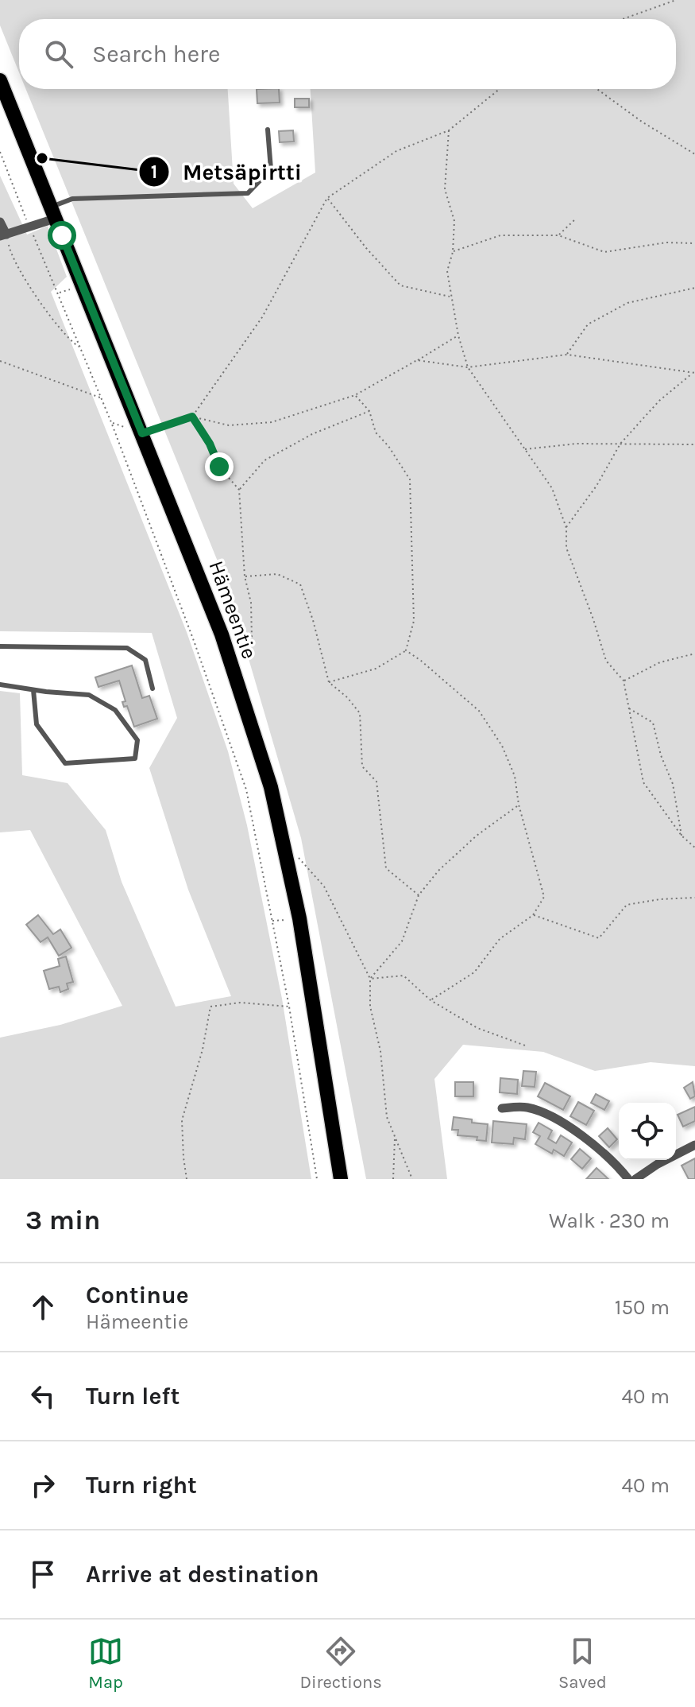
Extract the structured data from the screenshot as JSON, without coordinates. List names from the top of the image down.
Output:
{
  "streets": {
    "main road": ["Hämeentie"]
  },
  "places": ["Metsäpirtti"],
  "page": {
    "search": "Search here",
    "heading": ["3 min", "Walk · 230 m"],
    "list": [
      ["Continue", "Hämeentie", "150 m"],
      ["Turn left", "40 m"],
      ["Turn right", "40 m"],
      "Arrive at destination"
    ],
    "nav": ["Map", "Directions", "Saved"]
  }
}
